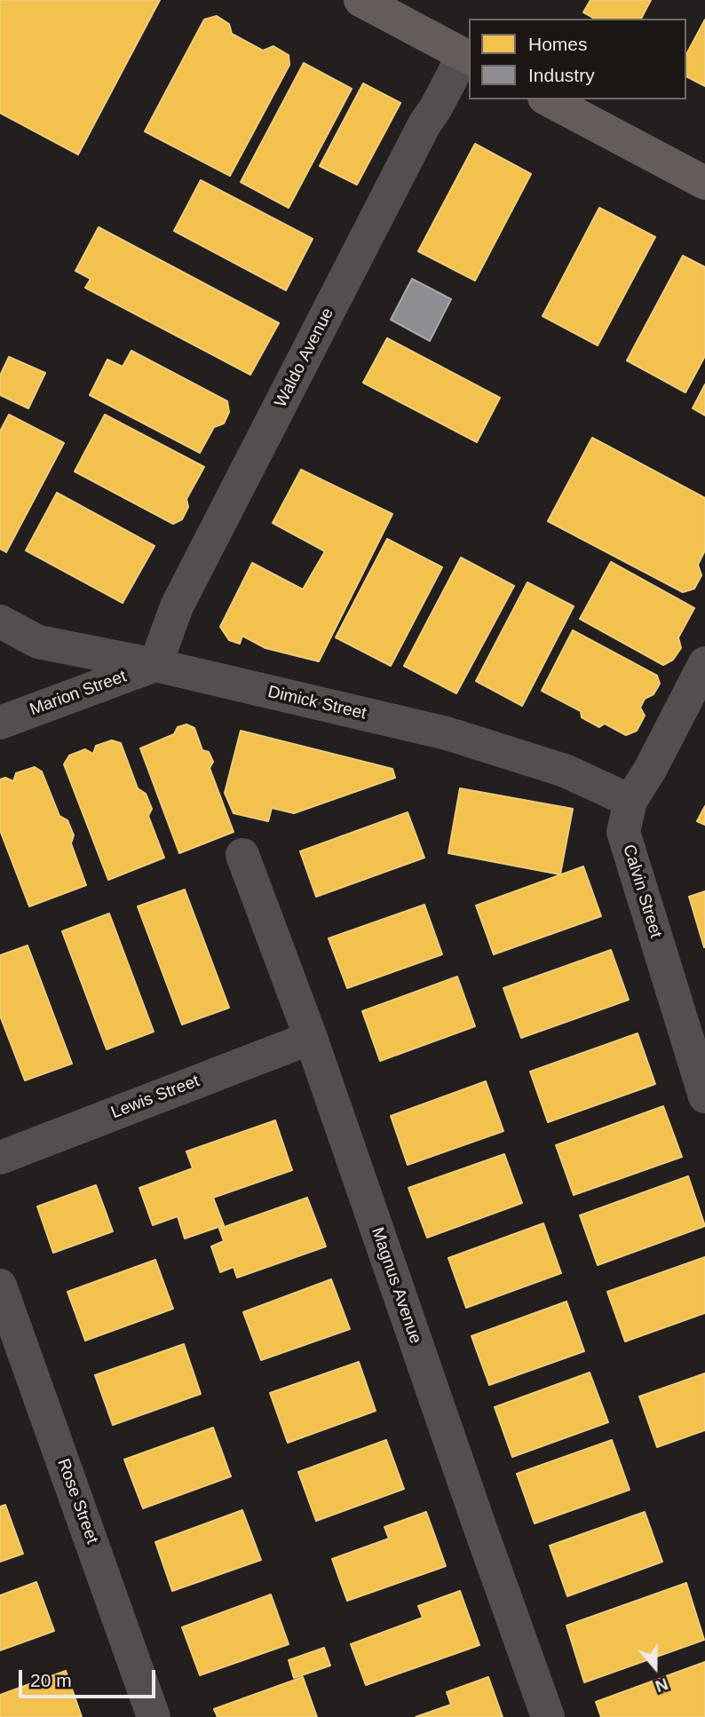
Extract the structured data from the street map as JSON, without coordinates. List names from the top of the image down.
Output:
{
  "streets": {
    "street": [
      "Waldo Avenue",
      "Marion Street",
      "Dimick Street",
      "Calvin Street",
      "Lewis Street",
      "Magnus Avenue",
      "Rose Street"
    ]
  },
  "crossings": [
    ["Waldo Avenue", "Marion Street"],
    ["Waldo Avenue", "Dimick Street"],
    ["Marion Street", "Dimick Street"],
    ["Dimick Street", "Calvin Street"],
    ["Lewis Street", "Magnus Avenue"]
  ],
  "legend": ["Homes", "Industry"],
  "scale_bar": "20 m",
  "north": "bottom"
}
